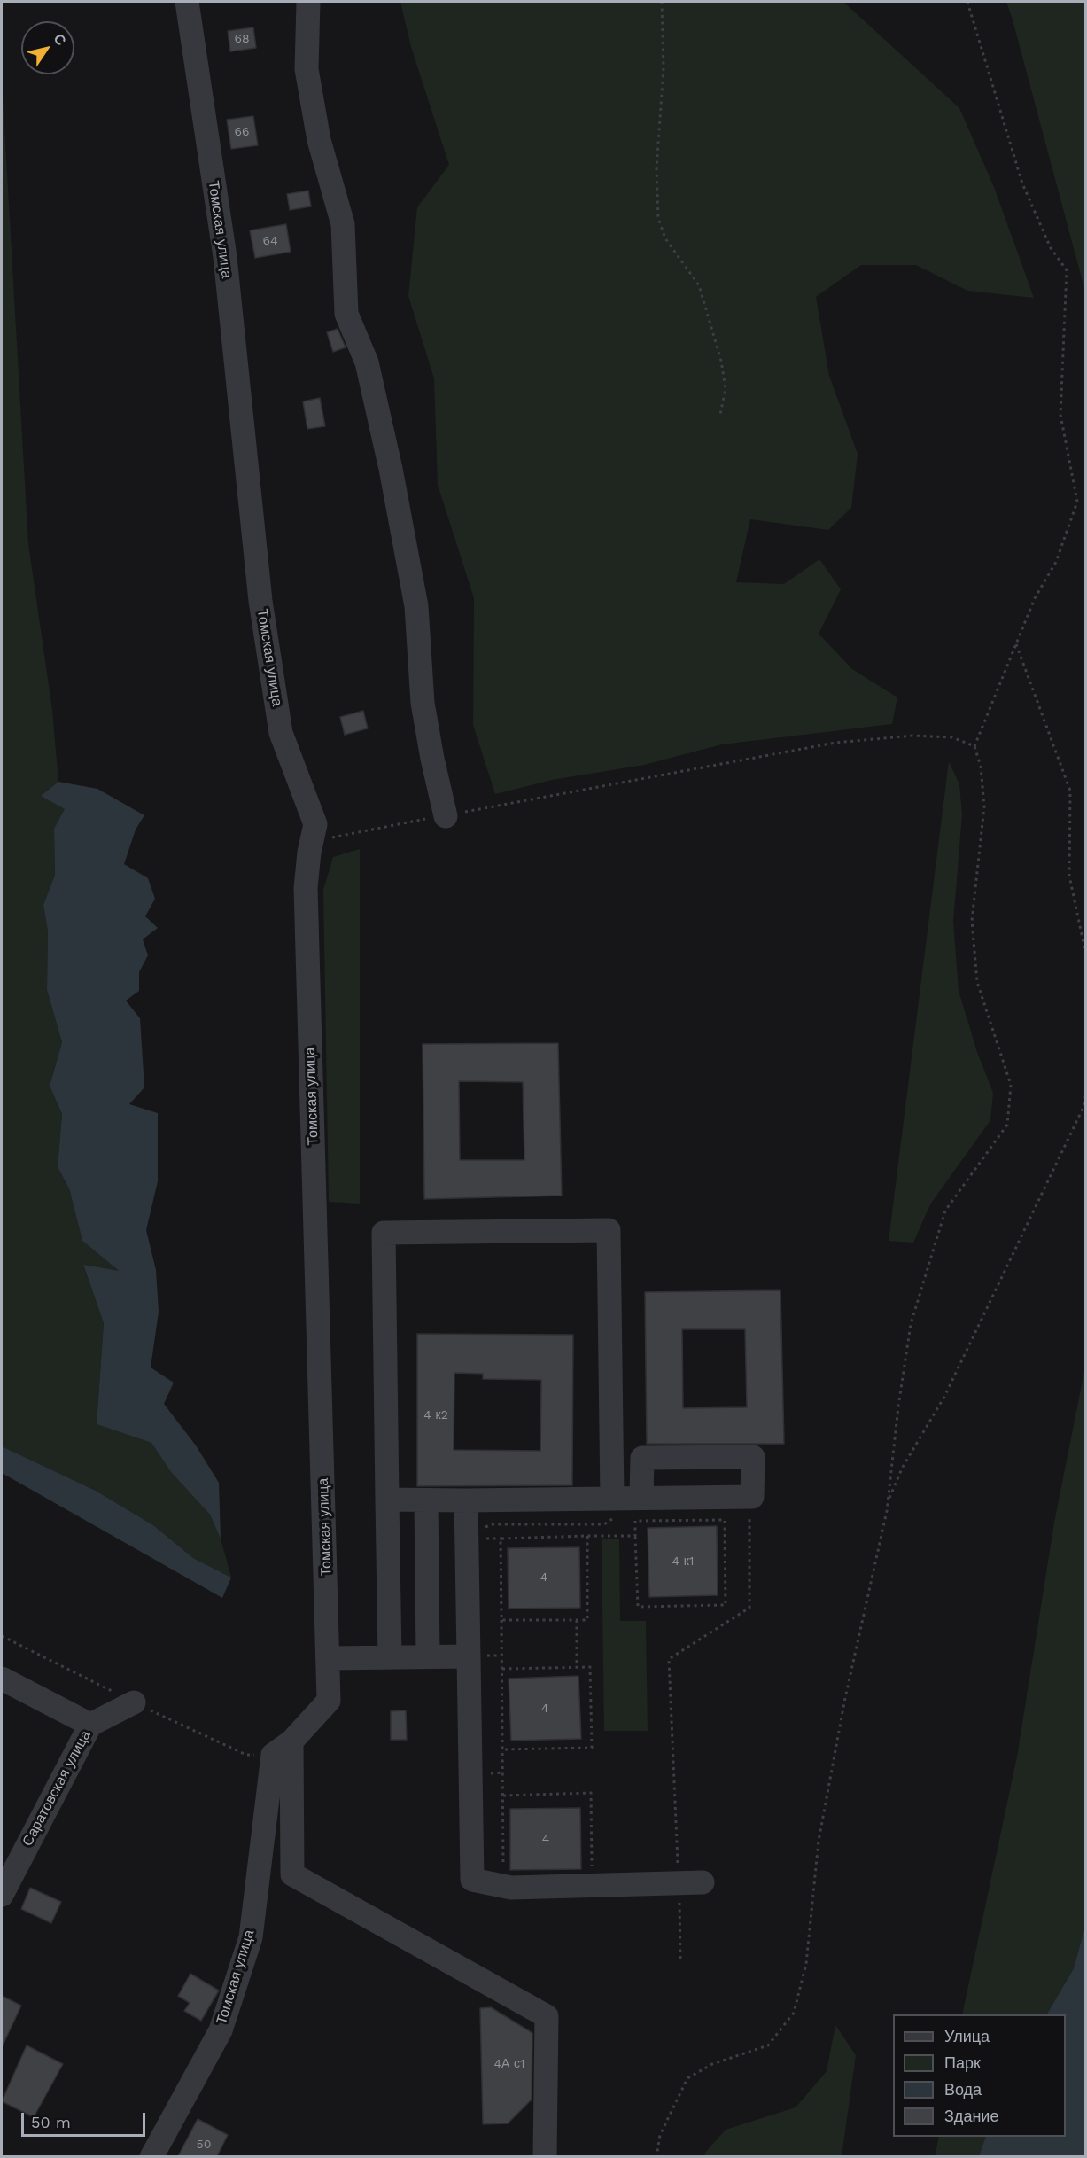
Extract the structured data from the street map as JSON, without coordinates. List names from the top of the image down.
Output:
{
  "streets": {
    "street": ["Томская улица", "Саратовская улица"]
  },
  "house_numbers": [
    "68",
    "66",
    "64",
    "4 к2",
    "4 к1",
    "4",
    "4",
    "4",
    "4А с1",
    "50"
  ],
  "legend": [
    "Улица",
    "Парк",
    "Вода",
    "Здание"
  ],
  "scale_bar": "50 m",
  "north": "top right"
}
